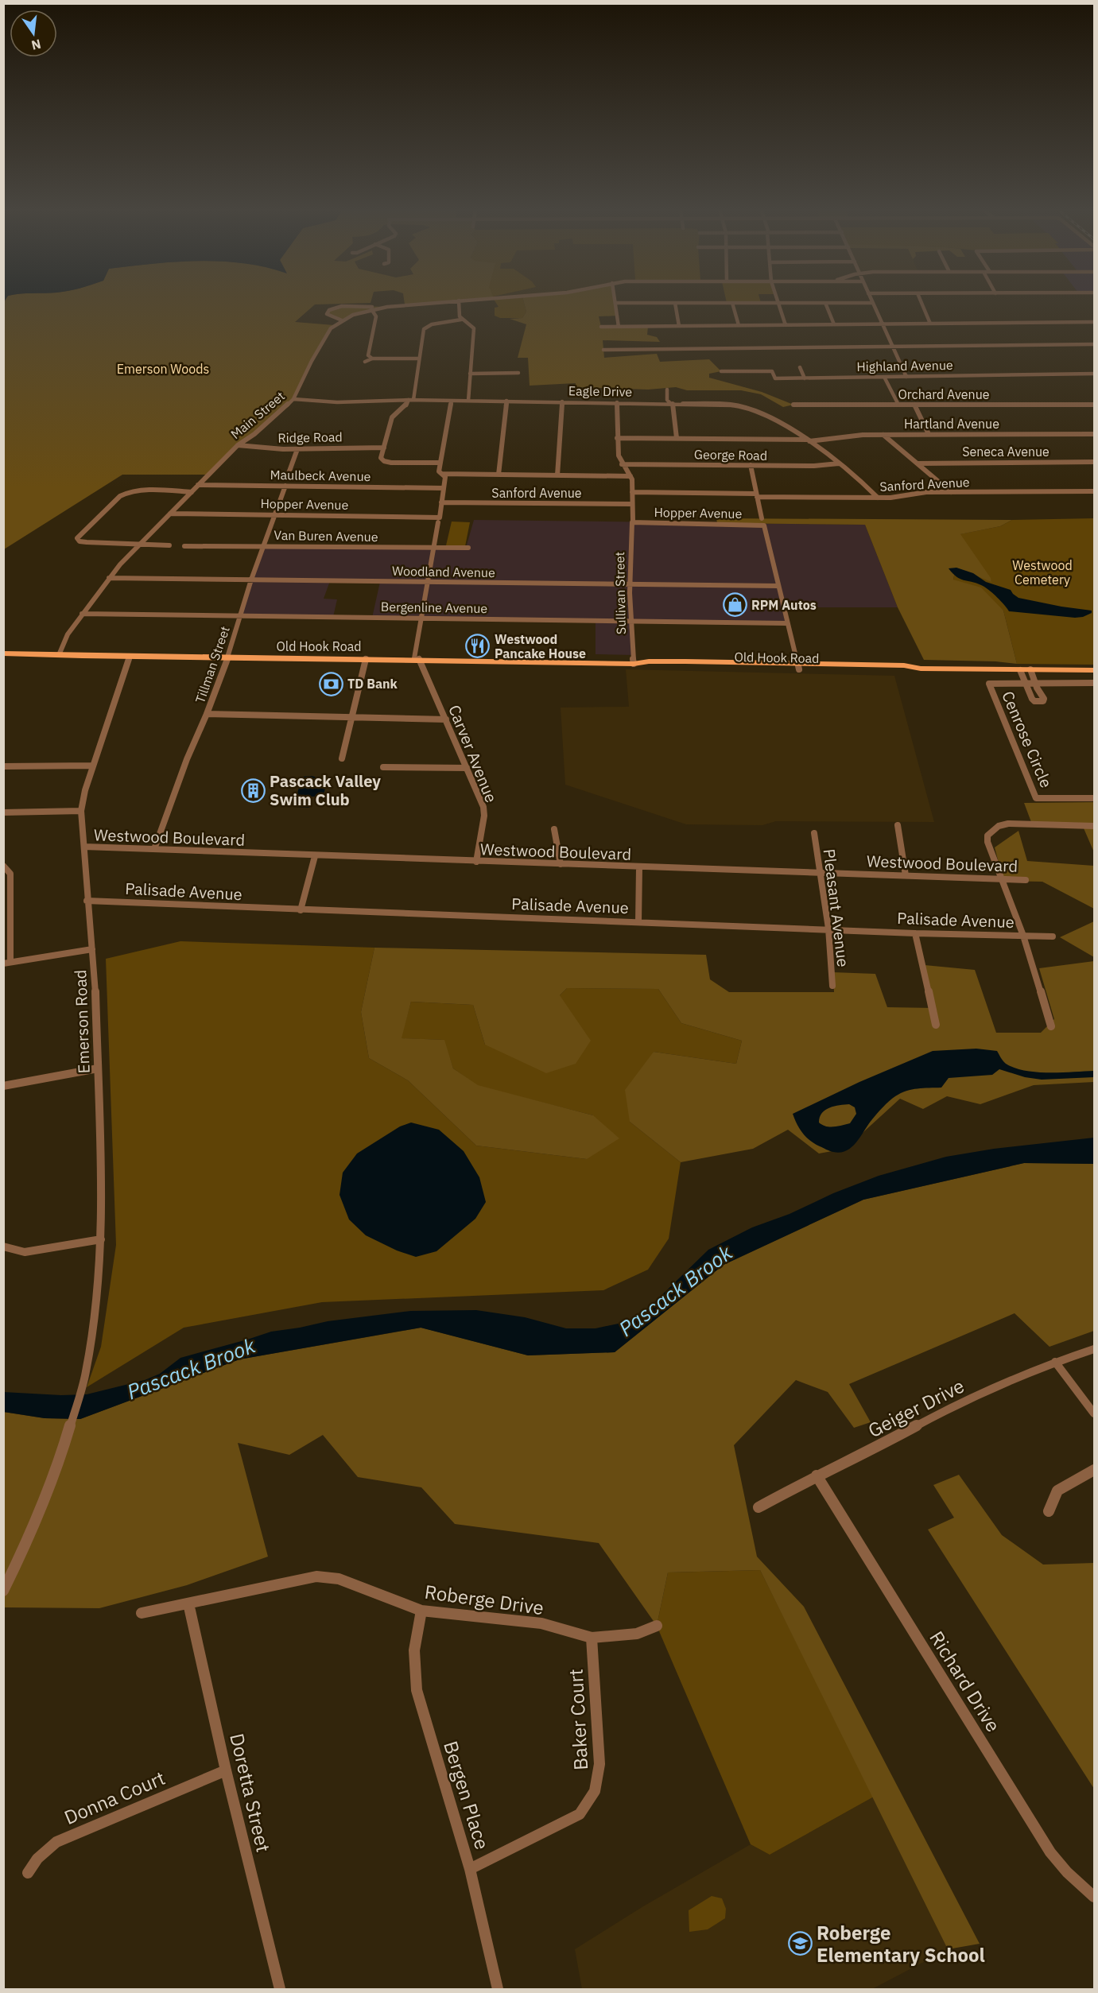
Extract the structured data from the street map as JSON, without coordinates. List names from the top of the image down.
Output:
{
  "streets": {
    "main road": ["Old Hook Road"],
    "street": [
      "Highland Avenue",
      "Eagle Drive",
      "Orchard Avenue",
      "Main Street",
      "Hartland Avenue",
      "Ridge Road",
      "Seneca Avenue",
      "George Road",
      "Maulbeck Avenue",
      "Sanford Avenue",
      "Hopper Avenue",
      "Van Buren Avenue",
      "Woodland Avenue",
      "Sullivan Street",
      "Bergenline Avenue",
      "Tillman Street",
      "Cenrose Circle",
      "Carver Avenue",
      "Westwood Boulevard",
      "Palisade Avenue",
      "Pleasant Avenue",
      "Emerson Road",
      "Geiger Drive",
      "Roberge Drive",
      "Richard Drive",
      "Baker Court",
      "Doretta Street",
      "Bergen Place",
      "Donna Court"
    ]
  },
  "crossings": [
    ["Eagle Drive", "Main Street"],
    ["Eagle Drive", "Hartland Avenue"],
    ["Eagle Drive", "George Road"],
    ["Eagle Drive", "Sanford Avenue"],
    ["Main Street", "Ridge Road"],
    ["Main Street", "Maulbeck Avenue"],
    ["Main Street", "Hopper Avenue"],
    ["Main Street", "Woodland Avenue"],
    ["Main Street", "Bergenline Avenue"],
    ["Main Street", "Old Hook Road"],
    ["Maulbeck Avenue", "Tillman Street"],
    ["Sanford Avenue", "Sullivan Street"],
    ["Hopper Avenue", "Woodland Avenue"],
    ["Hopper Avenue", "Sullivan Street"],
    ["Hopper Avenue", "Tillman Street"],
    ["Van Buren Avenue", "Tillman Street"],
    ["Woodland Avenue", "Sullivan Street"],
    ["Woodland Avenue", "Tillman Street"],
    ["Sullivan Street", "Bergenline Avenue"],
    ["Sullivan Street", "Old Hook Road"],
    ["Bergenline Avenue", "Tillman Street"],
    ["Old Hook Road", "Tillman Street"],
    ["Old Hook Road", "Carver Avenue"],
    ["Old Hook Road", "Emerson Road"],
    ["Tillman Street", "Westwood Boulevard"],
    ["Carver Avenue", "Westwood Boulevard"],
    ["Westwood Boulevard", "Pleasant Avenue"],
    ["Westwood Boulevard", "Emerson Road"],
    ["Palisade Avenue", "Pleasant Avenue"],
    ["Palisade Avenue", "Emerson Road"],
    ["Geiger Drive", "Richard Drive"],
    ["Roberge Drive", "Baker Court"],
    ["Roberge Drive", "Doretta Street"],
    ["Roberge Drive", "Bergen Place"],
    ["Baker Court", "Bergen Place"],
    ["Doretta Street", "Donna Court"]
  ],
  "water": ["Pascack Brook"],
  "parks": ["Emerson Woods", "Westwood Cemetery"],
  "places": {
    "shop": ["RPM Autos"],
    "restaurant": ["Westwood Pancake House"],
    "bank": ["TD Bank"],
    "building": ["Pascack Valley Swim Club"],
    "school or university": ["Roberge Elementary School"]
  },
  "north": "bottom"
}
